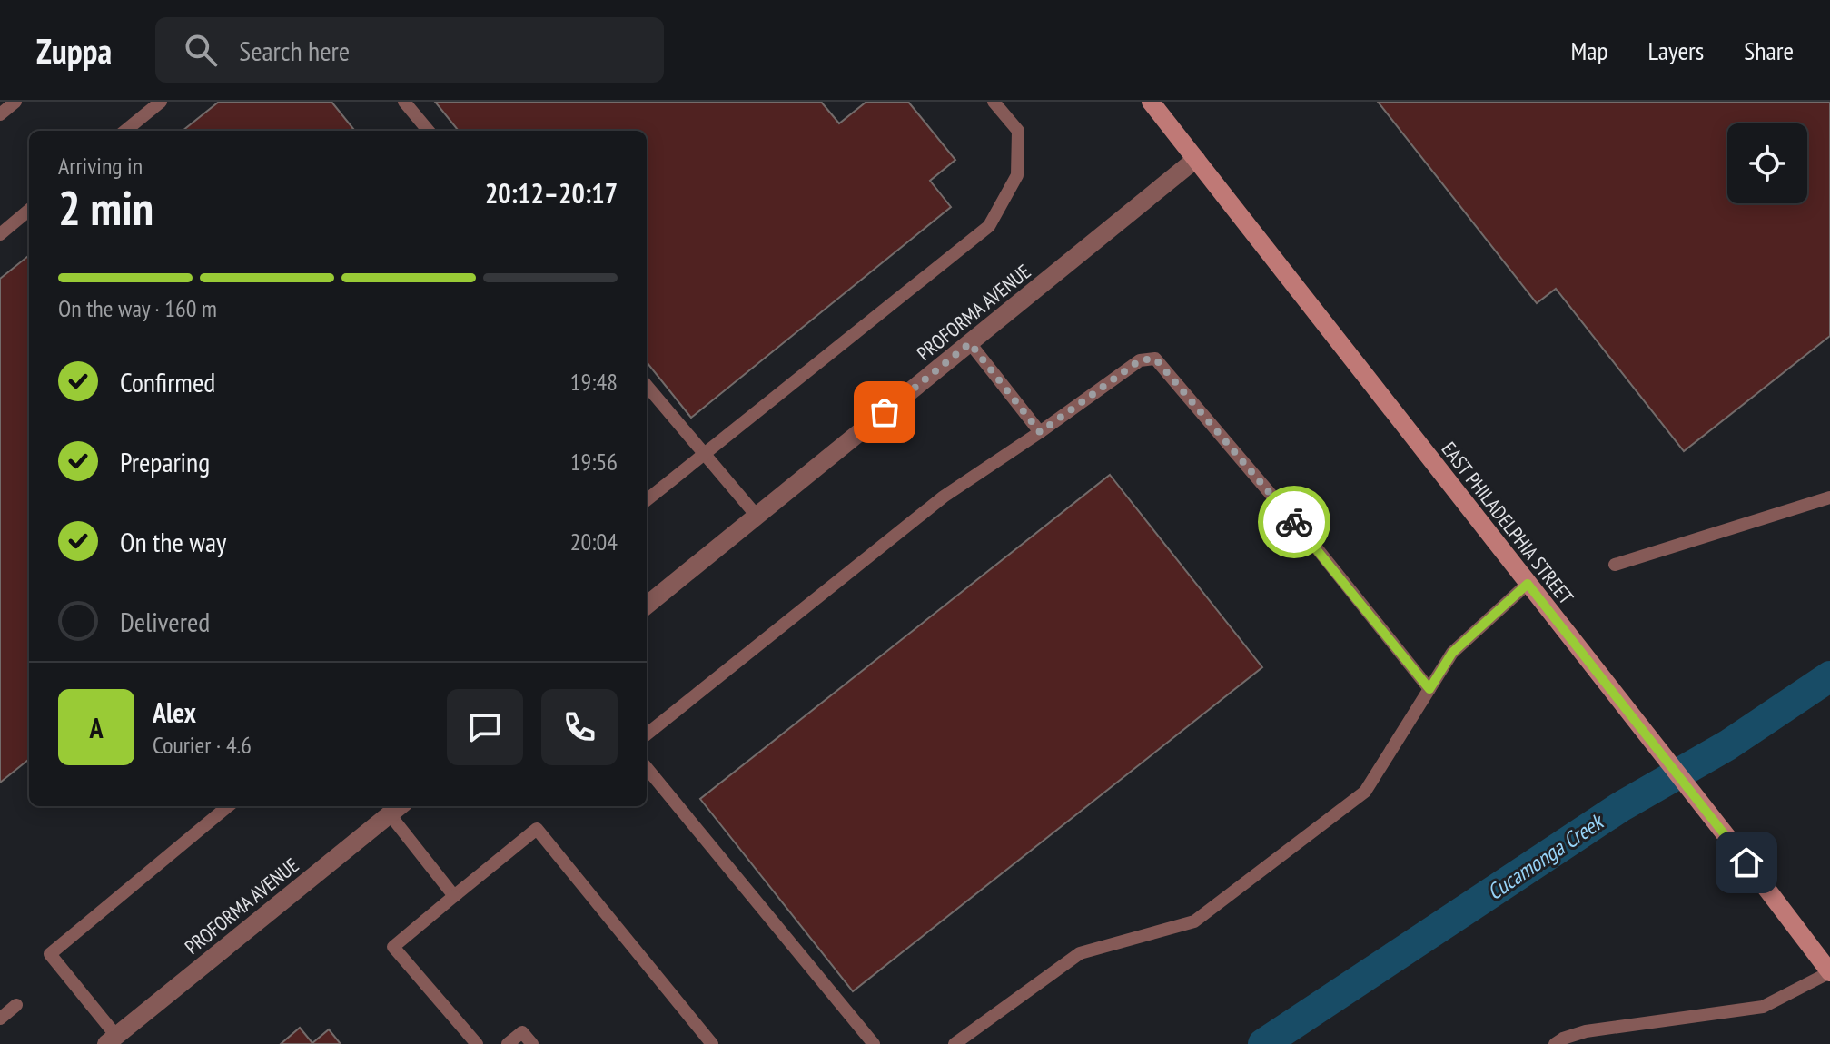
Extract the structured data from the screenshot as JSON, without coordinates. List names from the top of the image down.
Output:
{
  "streets": {
    "street": ["PROFORMA AVENUE", "EAST PHILADELPHIA STREET"]
  },
  "crossings": [
    ["PROFORMA AVENUE", "EAST PHILADELPHIA STREET"]
  ],
  "water": ["Cucamonga Creek"],
  "page": {
    "header": "Zuppa",
    "search": "Search here",
    "nav": ["Map", "Layers", "Share"],
    "heading": ["2 min", "Arriving in", "20:12–20:17"],
    "panel": ["Alex", "Courier · 4.6"],
    "bar": "On the way · 160 m",
    "list": [
      ["Confirmed", "19:48"],
      ["Preparing", "19:56"],
      ["On the way", "20:04"],
      "Delivered"
    ],
    "round": "A"
  }
}
